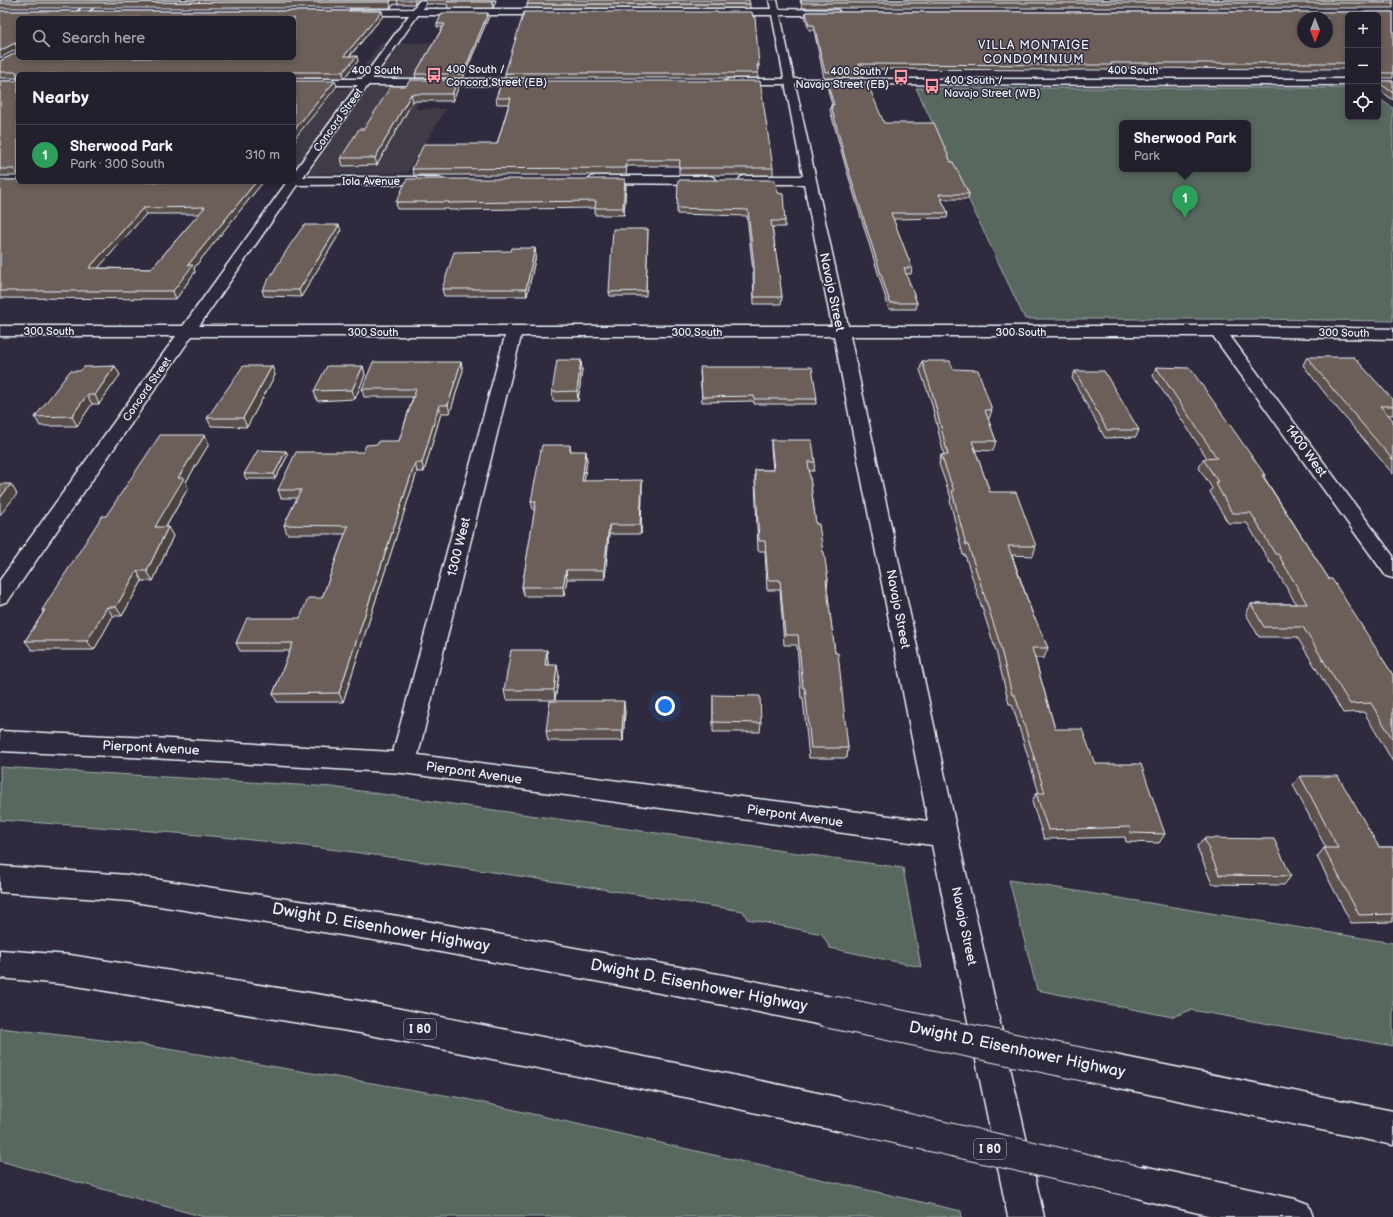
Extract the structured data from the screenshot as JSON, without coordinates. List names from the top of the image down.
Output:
{
  "streets": {
    "main road": [
      "400 South",
      "Concord Street",
      "Iola Avenue",
      "Navajo Street",
      "300 South",
      "1400 West",
      "1300 West",
      "Pierpont Avenue",
      "Dwight D. Eisenhower Highway",
      "I 80"
    ]
  },
  "crossings": [
    ["400 South", "Concord Street"],
    ["400 South", "Navajo Street"],
    ["Concord Street", "300 South"],
    ["Navajo Street", "300 South"],
    ["Navajo Street", "Pierpont Avenue"],
    ["300 South", "1400 West"],
    ["300 South", "1300 West"],
    ["1300 West", "Pierpont Avenue"]
  ],
  "districts": ["VILLA MONTAIGE CONDOMINIUM"],
  "places": {
    "bus stop": ["400 South / Concord Street (EB)", "400 South / Navajo Street (EB)", "400 South / Navajo Street (WB)"]
  },
  "north": "bottom",
  "page": {
    "map_buttons": ["+", "−"],
    "search": "Search here",
    "heading": "Nearby",
    "popup": ["Sherwood Park", "Park"],
    "list": [
      {
        "mark": "1",
        "name": "Sherwood Park",
        "note": "Park · 300 South",
        "value": "310 m"
      }
    ],
    "pins": "1"
  }
}
